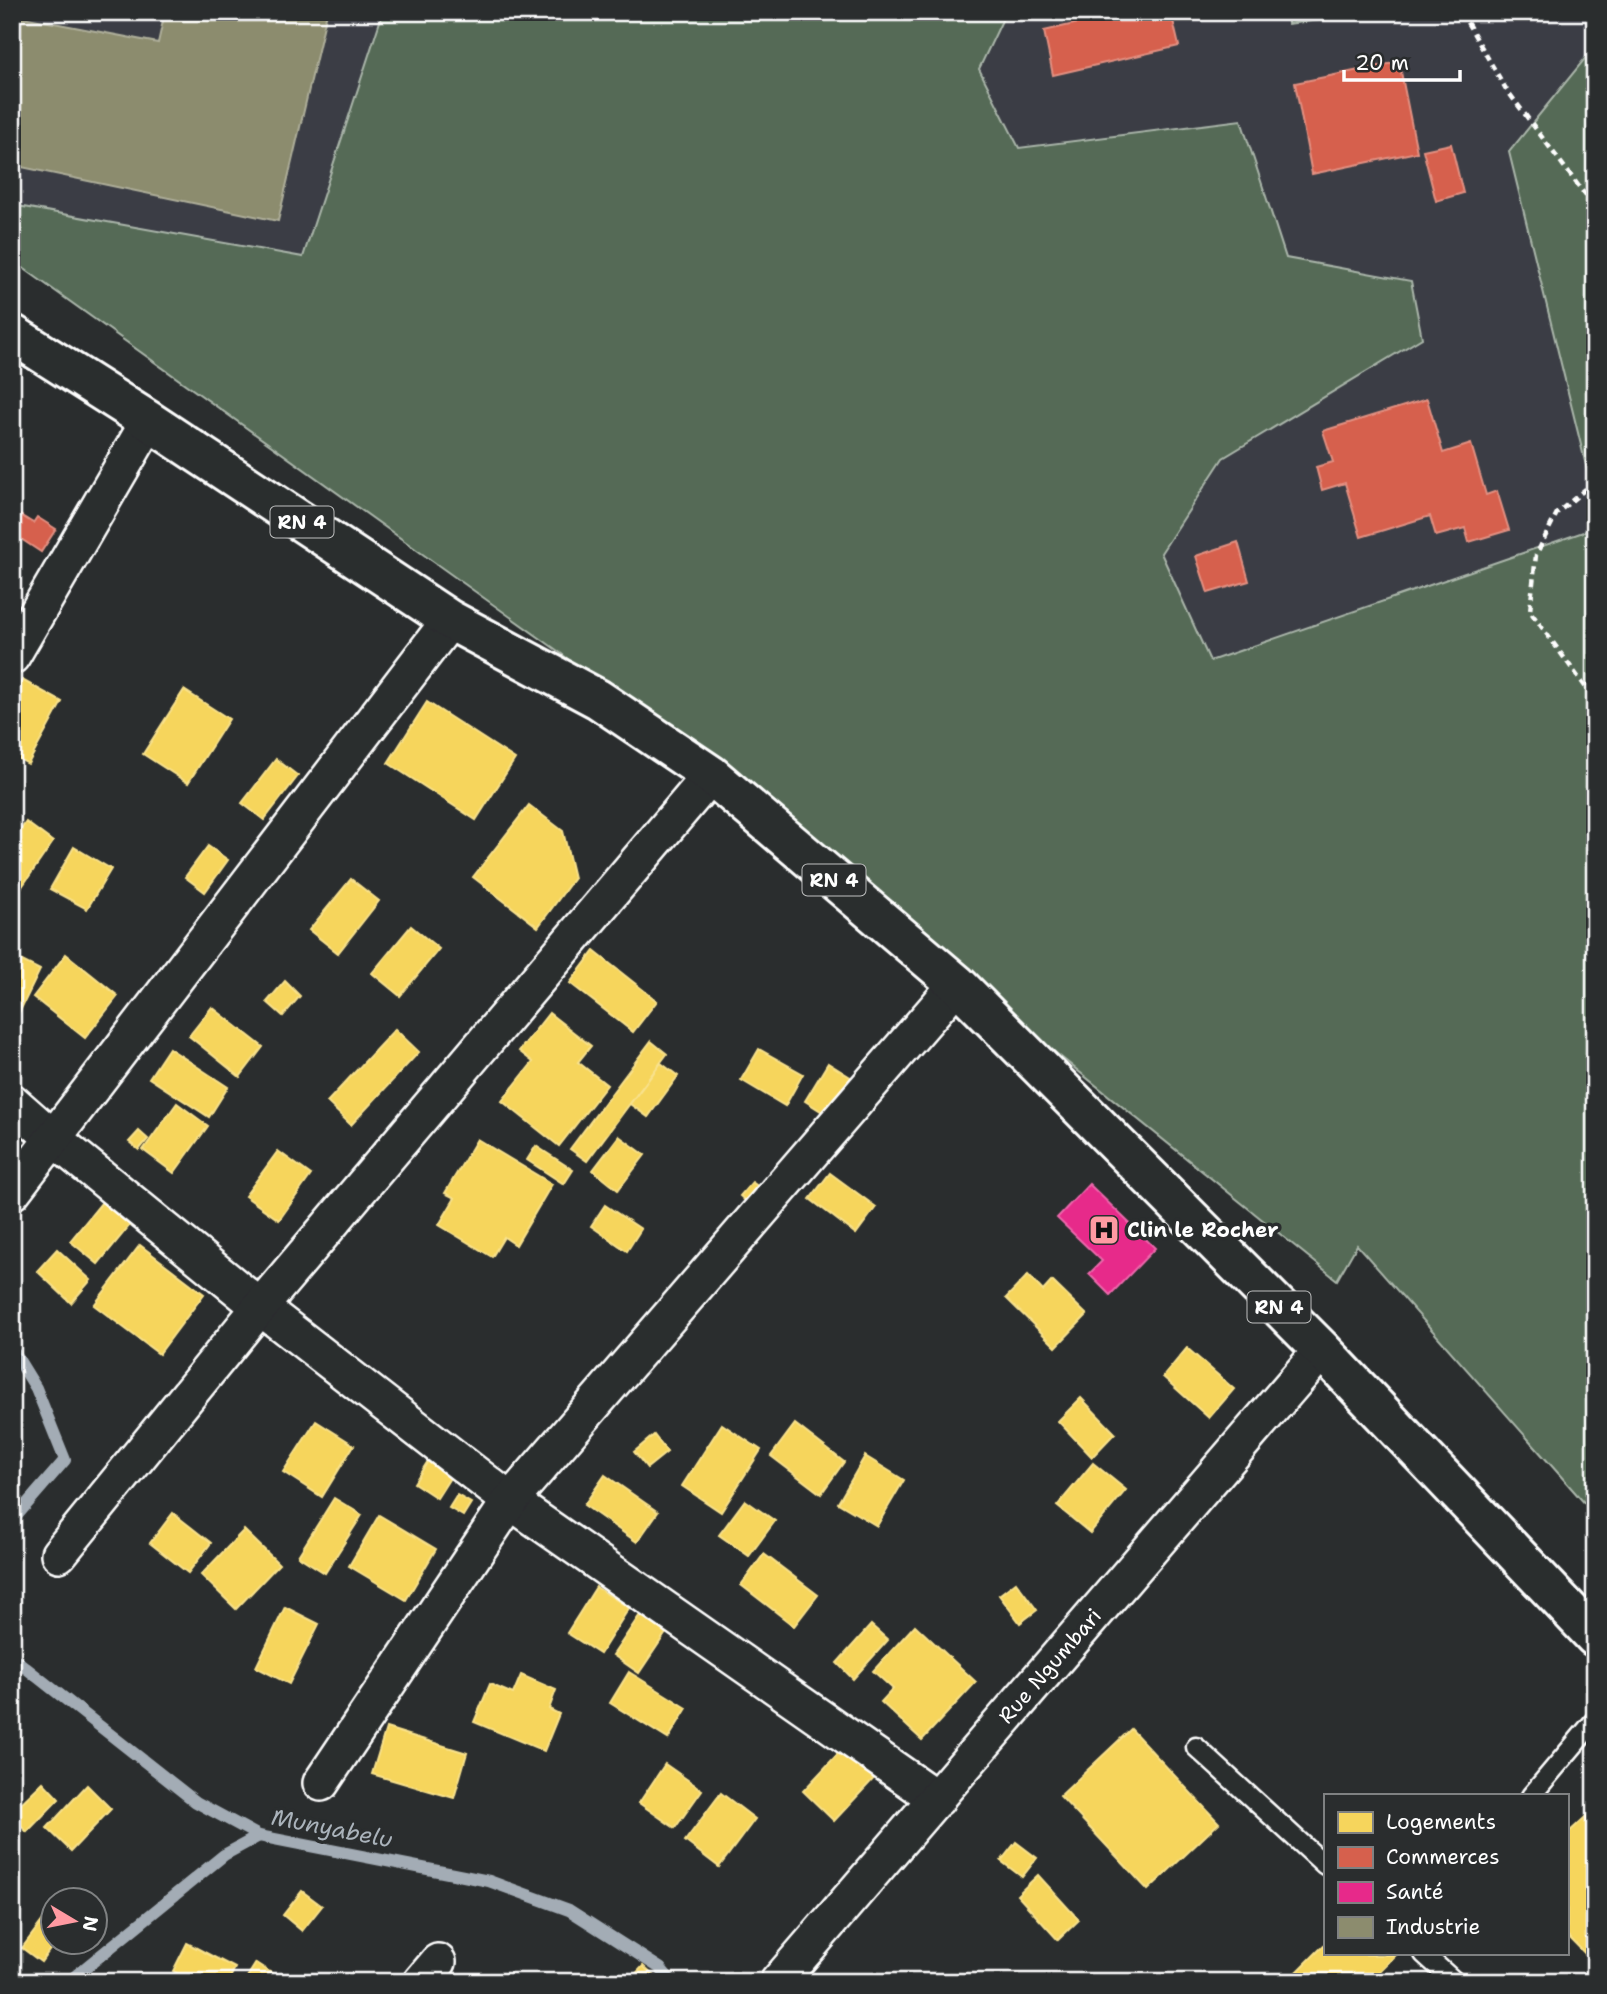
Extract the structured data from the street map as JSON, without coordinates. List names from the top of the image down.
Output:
{
  "streets": {
    "highway": ["RN 4"],
    "street": ["Rue Ngumbari"]
  },
  "crossings": [
    ["RN 4", "Rue Ngumbari"]
  ],
  "water": ["Munyabelu"],
  "places": {
    "hospital": ["Clin le Rocher"]
  },
  "legend": [
    "Logements",
    "Commerces",
    "Santé",
    "Industrie"
  ],
  "scale_bar": "20 m",
  "north": "right"
}
